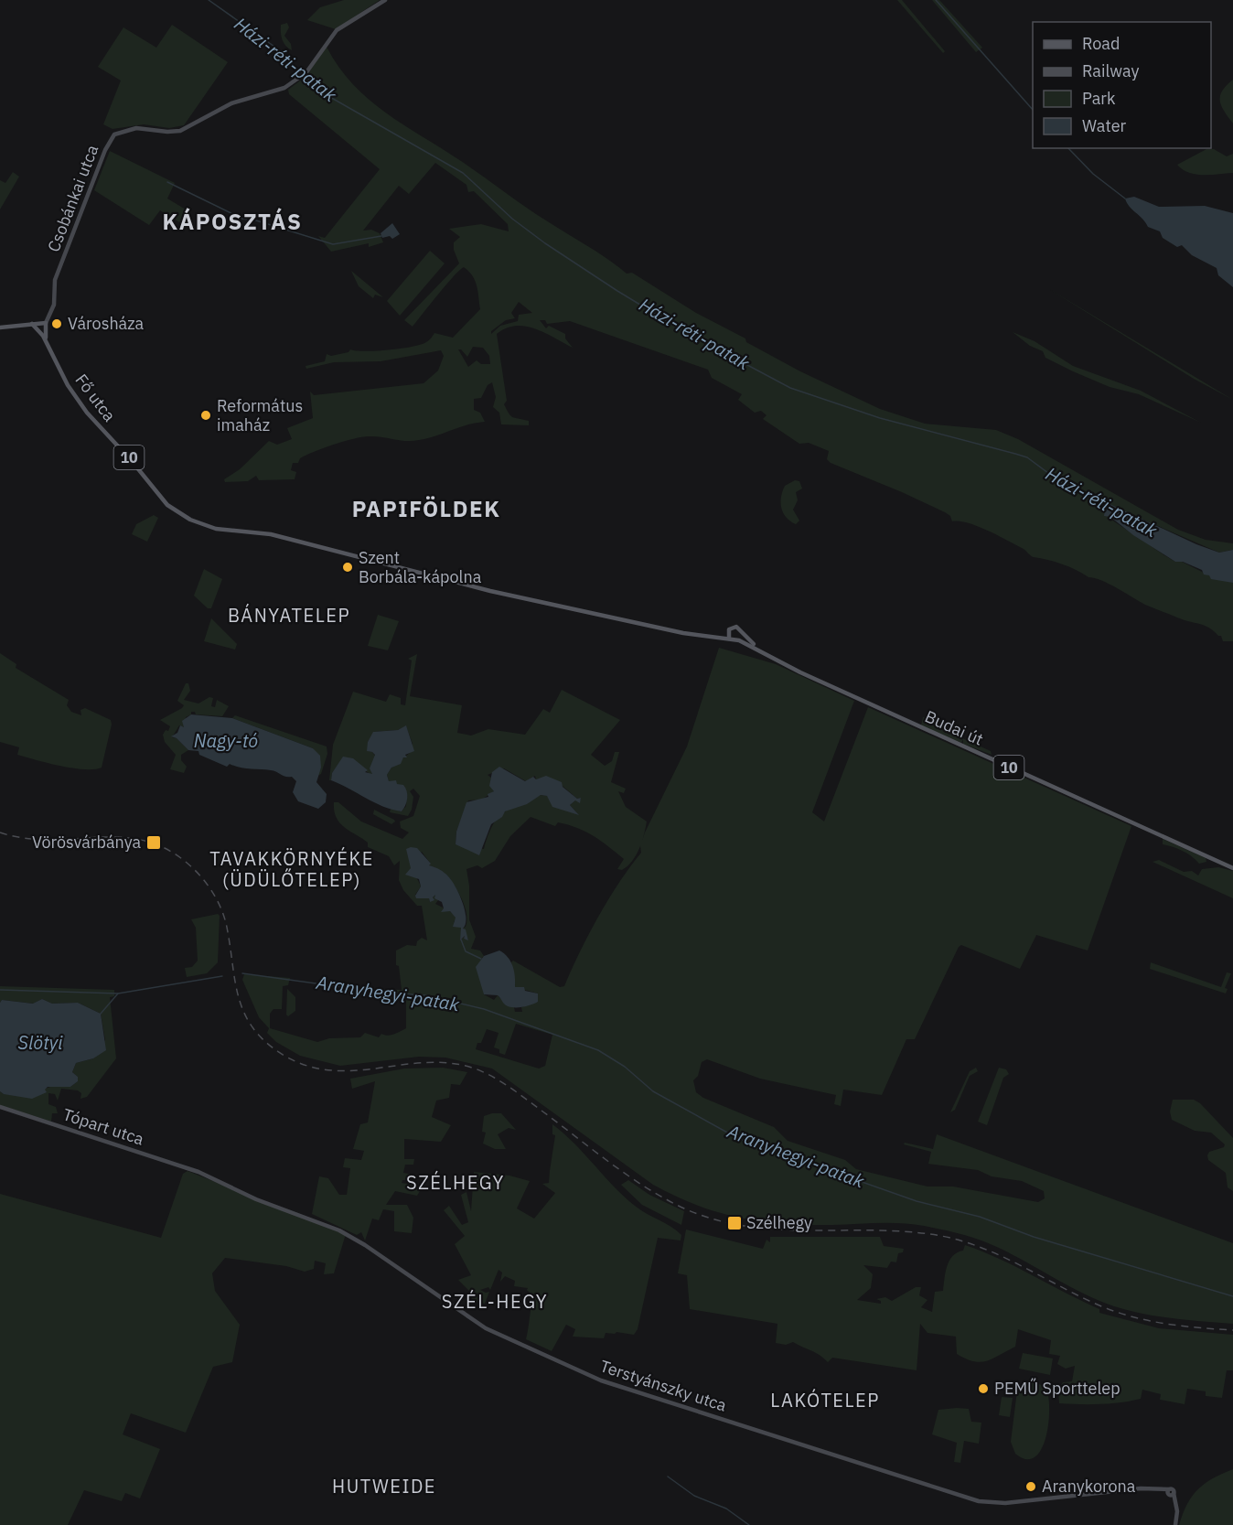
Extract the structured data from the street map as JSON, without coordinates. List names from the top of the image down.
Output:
{
  "streets": {
    "main road": [
      "Csobánkai utca",
      "Fő utca",
      "10",
      "Budai út",
      "Tópart utca",
      "Terstyánszky utca"
    ]
  },
  "crossings": [
    ["Fő utca", "10"],
    ["10", "Budai út"],
    ["Tópart utca", "Terstyánszky utca"]
  ],
  "districts": [
    "KÁPOSZTÁS",
    "PAPIFÖLDEK",
    "BÁNYATELEP",
    "TAVAKKÖRNYÉKE (ÜDÜLŐTELEP)",
    "SZÉLHEGY",
    "SZÉL-HEGY",
    "LAKÓTELEP",
    "HUTWEIDE"
  ],
  "water": [
    "Házi-réti-patak",
    "Nagy-tó",
    "Aranyhegyi-patak",
    "Slötyi"
  ],
  "places": {
    "other": [
      "Városháza",
      "Református imaház",
      "Szent Borbála-kápolna",
      "PEMŰ Sporttelep",
      "Aranykorona"
    ],
    "transit": ["Vörösvárbánya", "Szélhegy"]
  },
  "legend": [
    "Road",
    "Railway",
    "Park",
    "Water"
  ]
}
